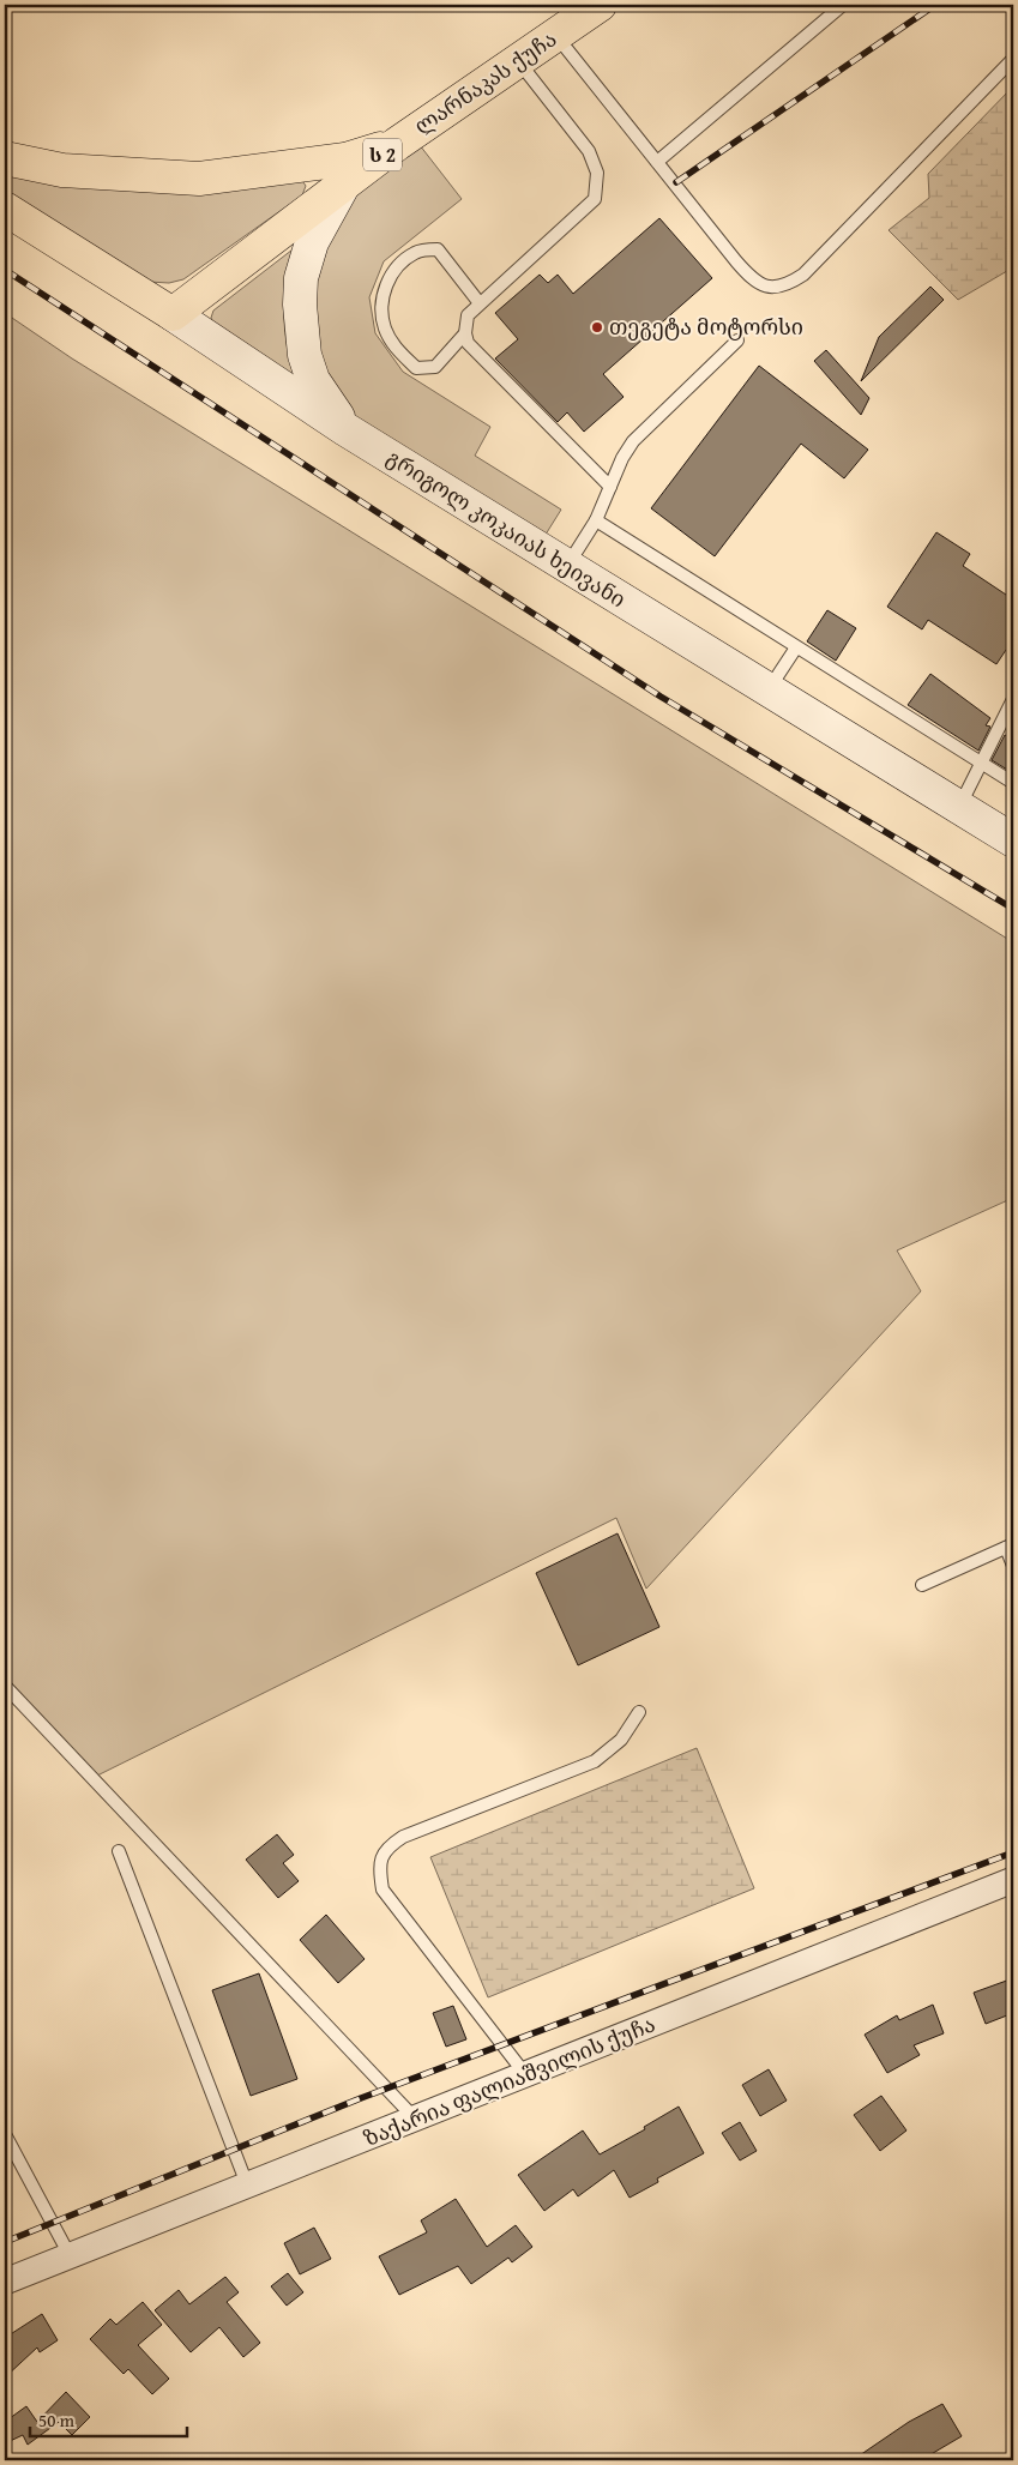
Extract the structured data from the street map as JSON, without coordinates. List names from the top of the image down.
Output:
{
  "streets": {
    "highway": ["ლარნაკას ქუჩა", "ს 2", "გრიგოლ კოკაიას ხეივანი"],
    "street": ["ზაქარია ფალიაშვილის ქუჩა"]
  },
  "crossings": [
    ["ლარნაკას ქუჩა", "გრიგოლ კოკაიას ხეივანი"]
  ],
  "places": ["თეგეტა მოტორსი"],
  "scale_bar": "50 m"
}
